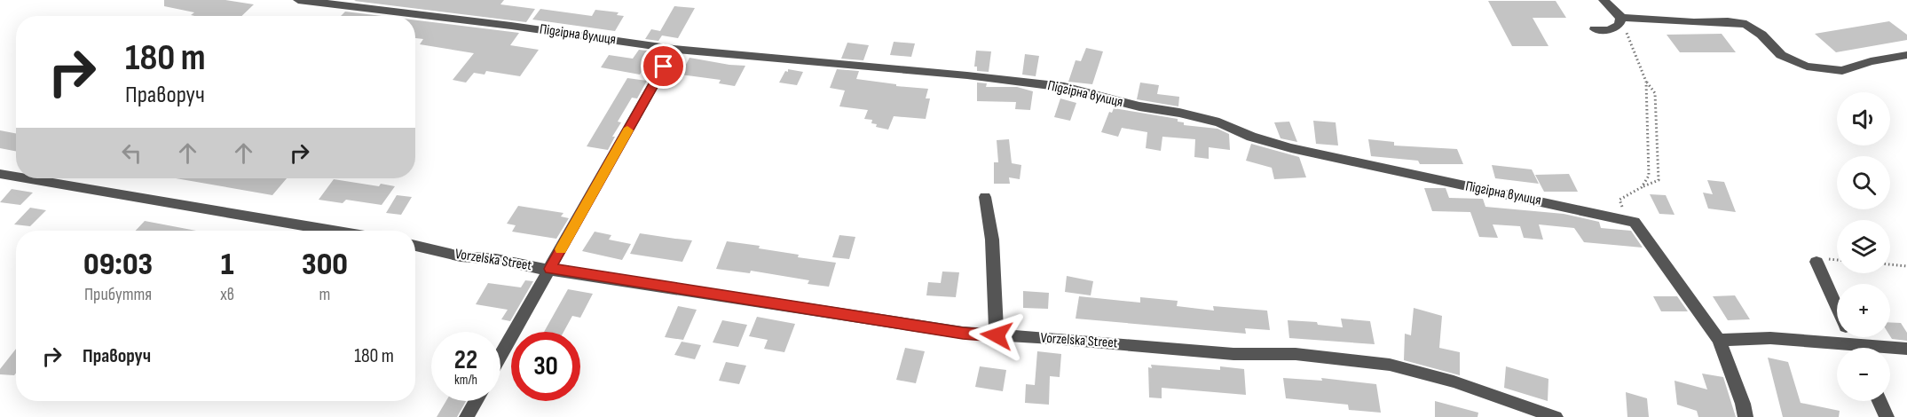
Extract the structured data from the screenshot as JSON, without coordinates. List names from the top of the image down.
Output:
{
  "streets": {
    "street": ["Підгірна вулиця", "Vorzelska Street"]
  },
  "page": {
    "turn": ["180 m", "Праворуч"],
    "map_buttons": ["+", "−"],
    "eta": [
      "09:03",
      "Прибуття",
      "1",
      "хв",
      "300",
      "m"
    ],
    "list": [
      {
        "name": "Праворуч",
        "value": "180 m"
      }
    ],
    "speed": "22 km/h",
    "limit": "30"
  }
}
